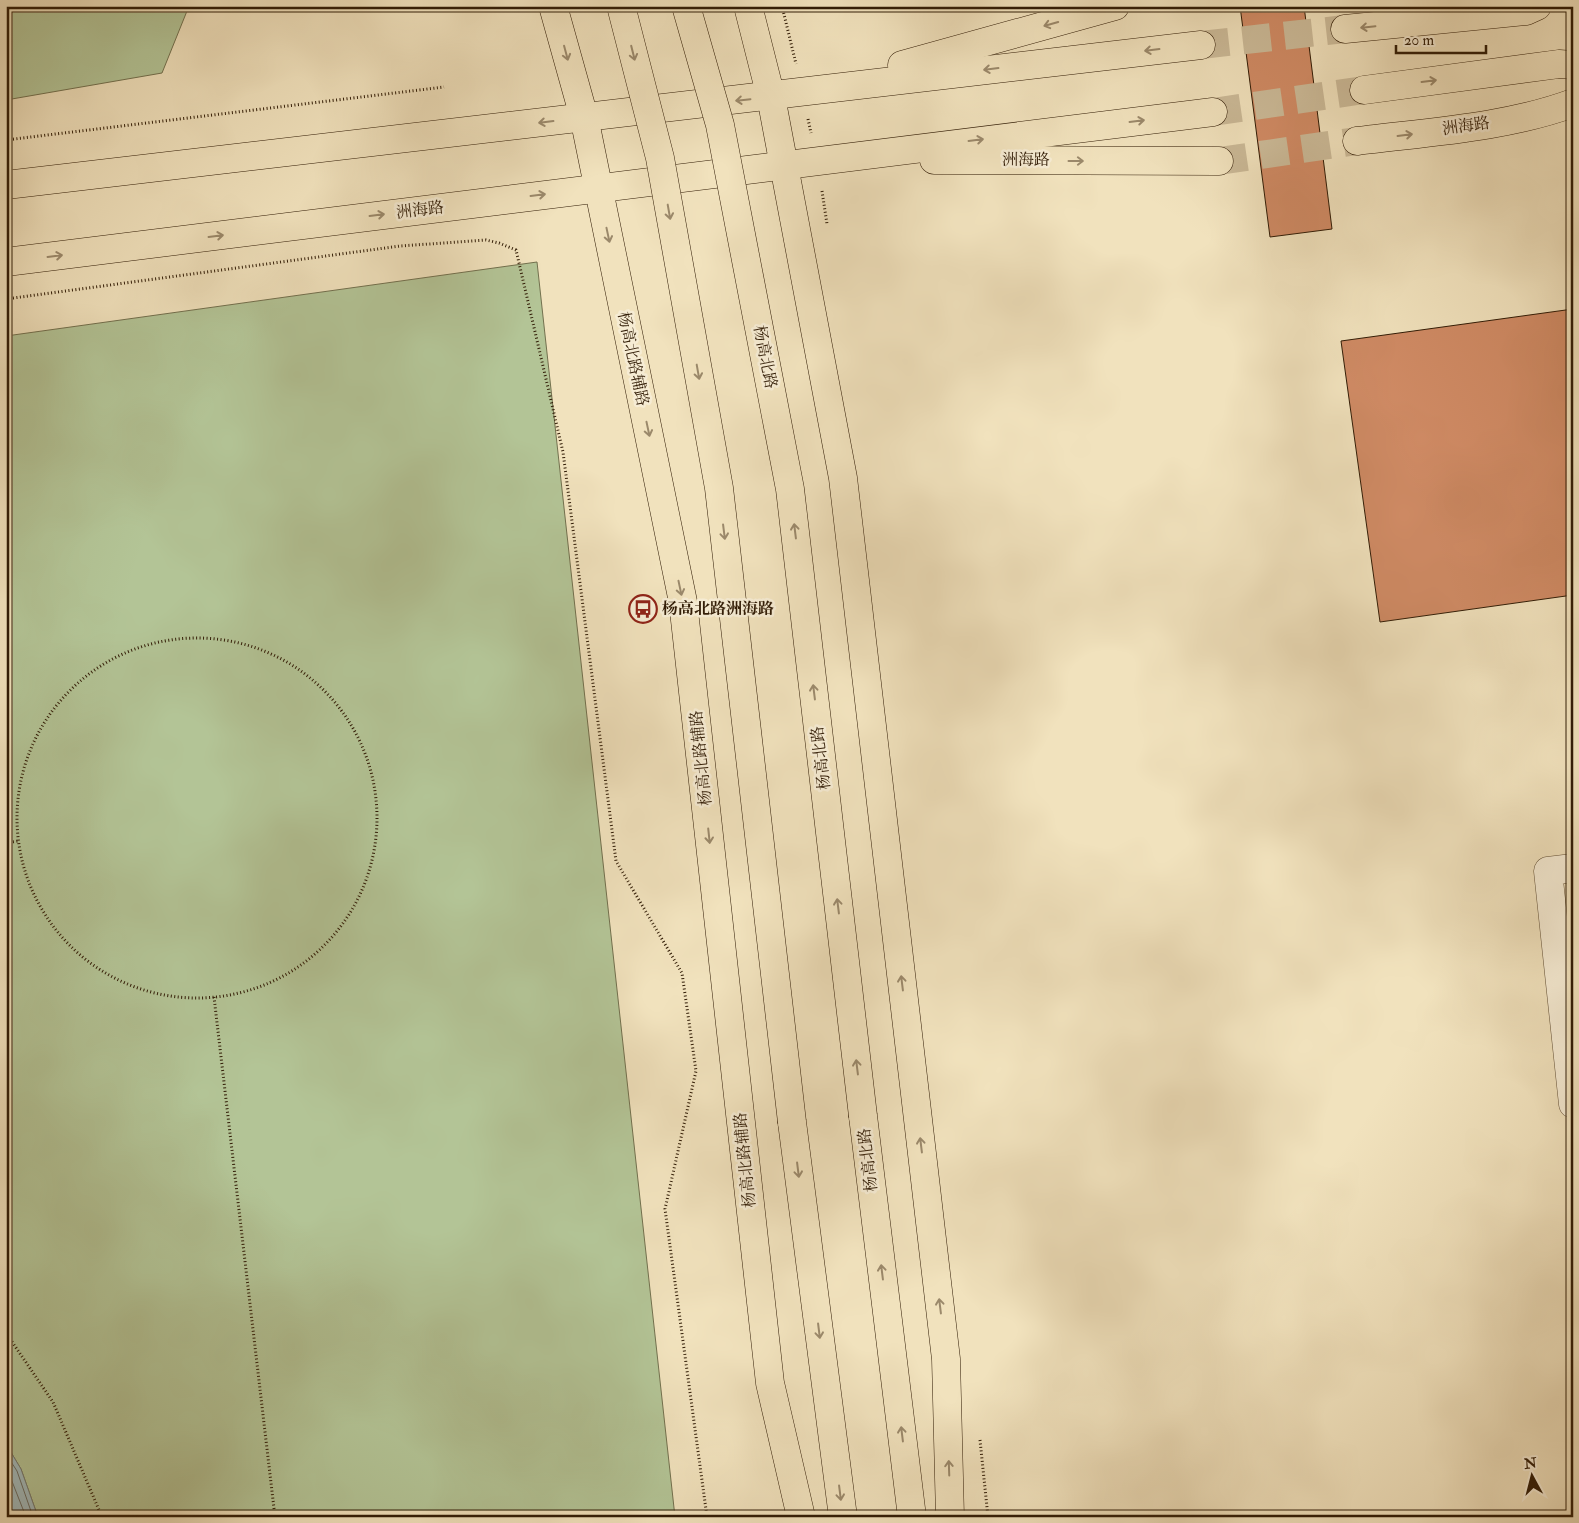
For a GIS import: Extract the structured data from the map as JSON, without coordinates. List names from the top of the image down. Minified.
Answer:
{"streets":{"main road":["洲海路","杨高北路","杨高北路辅路"]},"crossings":[["洲海路","杨高北路辅路"]],"places":{"bus stop":["杨高北路洲海路"]},"scale_bar":"20 m","north":"top"}
